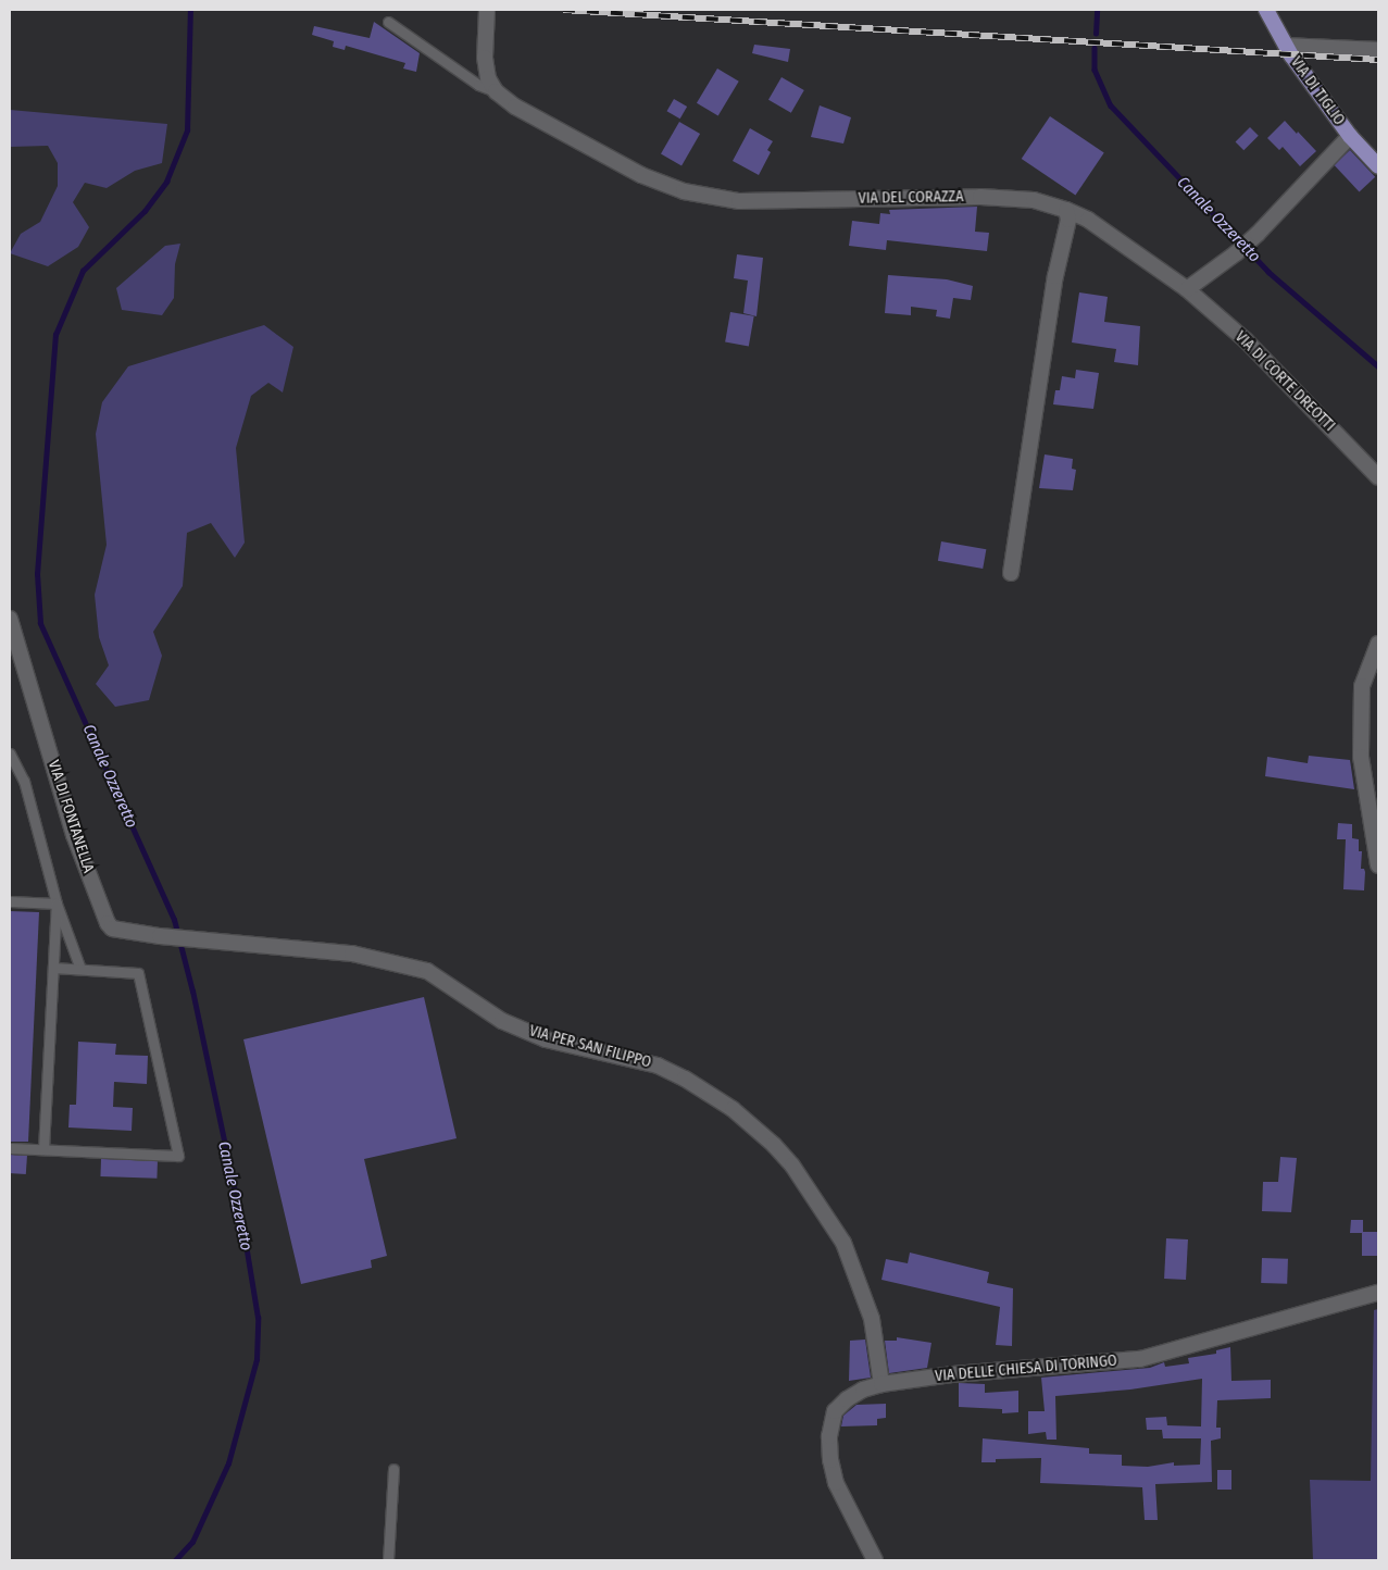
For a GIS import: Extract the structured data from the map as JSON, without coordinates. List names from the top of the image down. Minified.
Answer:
{"streets":{"main road":["VIA DI TIGLIO"],"street":["VIA DEL CORAZZA","VIA DI CORTE DREOTTI","VIA DI FONTANELLA","VIA PER SAN FILIPPO","VIA DELLE CHIESA DI TORINGO"]},"crossings":[["VIA DEL CORAZZA","VIA DI CORTE DREOTTI"],["VIA DI FONTANELLA","VIA PER SAN FILIPPO"],["VIA PER SAN FILIPPO","VIA DELLE CHIESA DI TORINGO"]],"water":["Canale Ozzeretto"]}
